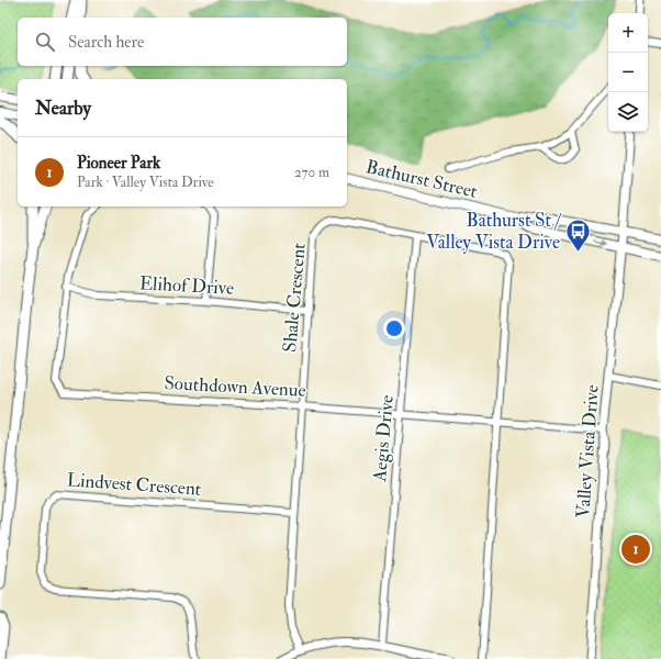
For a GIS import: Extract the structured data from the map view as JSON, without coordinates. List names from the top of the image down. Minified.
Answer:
{"streets":{"main road":["Bathurst Street"],"street":["Elihof Drive","Shale Crescent","Southdown Avenue","Aegis Drive","Valley Vista Drive","Lindvest Crescent"]},"crossings":[["Bathurst Street","Valley Vista Drive"],["Elihof Drive","Shale Crescent"],["Elihof Drive","Southdown Avenue"],["Shale Crescent","Southdown Avenue"],["Shale Crescent","Aegis Drive"],["Shale Crescent","Lindvest Crescent"],["Southdown Avenue","Aegis Drive"],["Southdown Avenue","Valley Vista Drive"]],"places":{"bus stop":["Bathurst St / Valley Vista Drive"]},"page":{"map_buttons":["+","−"],"search":"Search here","heading":"Nearby","list":[{"mark":"1","name":"Pioneer Park","note":"Park · Valley Vista Drive","value":"270 m"}],"pins":"1"}}
